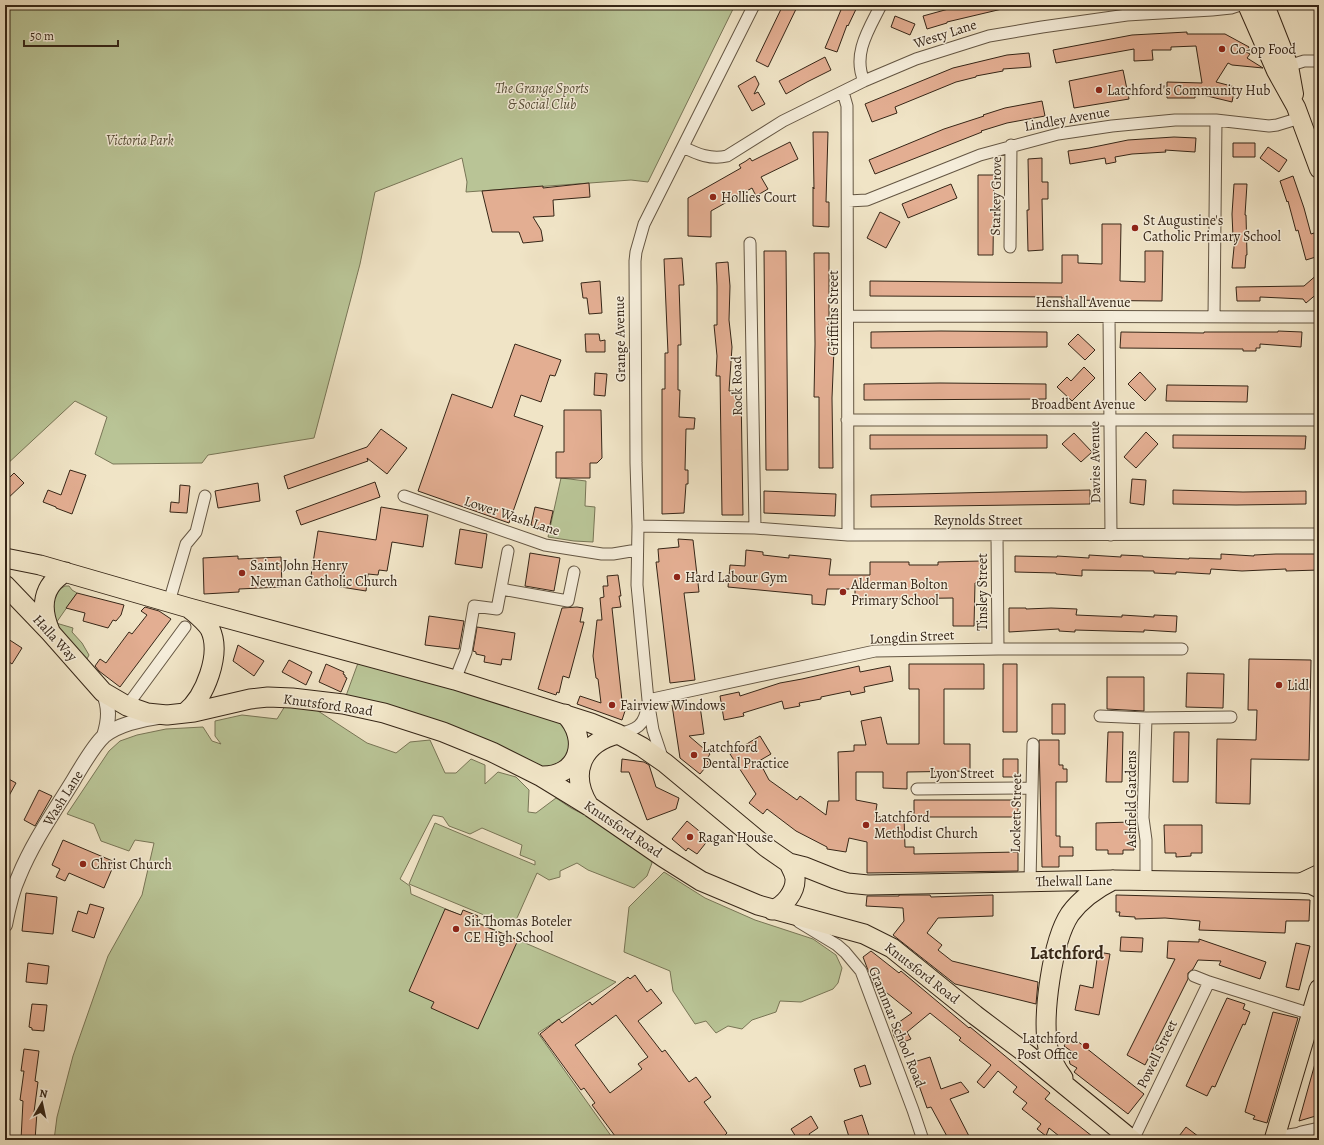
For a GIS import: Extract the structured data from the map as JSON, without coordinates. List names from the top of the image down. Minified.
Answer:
{"streets":{"highway":["Halla Way","Knutsford Road","Thelwall Lane"],"street":["Westy Lane","Lindley Avenue","Starkey Grove","Henshall Avenue","Griffiths Street","Grange Avenue","Rock Road","Broadbent Avenue","Davies Avenue","Lower Wash Lane","Reynolds Street","Tinsley Street","Longdin Street","Lyon Street","Wash Lane","Ashfield Gardens","Lockett Street","Grammar School Road","Powell Street"]},"crossings":[["Westy Lane","Griffiths Street"],["Westy Lane","Grange Avenue"],["Lindley Avenue","Starkey Grove"],["Lindley Avenue","Griffiths Street"],["Henshall Avenue","Griffiths Street"],["Henshall Avenue","Davies Avenue"],["Griffiths Street","Broadbent Avenue"],["Griffiths Street","Reynolds Street"],["Grange Avenue","Lower Wash Lane"],["Grange Avenue","Reynolds Street"],["Grange Avenue","Longdin Street"],["Rock Road","Reynolds Street"],["Broadbent Avenue","Davies Avenue"],["Davies Avenue","Reynolds Street"],["Reynolds Street","Tinsley Street"],["Tinsley Street","Longdin Street"],["Halla Way","Knutsford Road"],["Halla Way","Wash Lane"],["Knutsford Road","Wash Lane"],["Knutsford Road","Thelwall Lane"],["Knutsford Road","Grammar School Road"],["Knutsford Road","Powell Street"],["Lyon Street","Lockett Street"],["Ashfield Gardens","Thelwall Lane"],["Lockett Street","Thelwall Lane"]],"districts":["Latchford"],"parks":["The Grange Sports & Social Club","Victoria Park"],"places":["Co-op Food","Latchford's Community Hub","Hollies Court","St Augustine's Catholic Primary School","Saint John Henry Newman Catholic Church","Hard Labour Gym","Alderman Bolton Primary School","Lidl","Fairview Windows","Latchford Dental Practice","Latchford Methodist Church","Ragan House","Christ Church","Sir Thomas Boteler CE High School","Latchford Post Office"],"scale_bar":"50 m","north":"top"}
